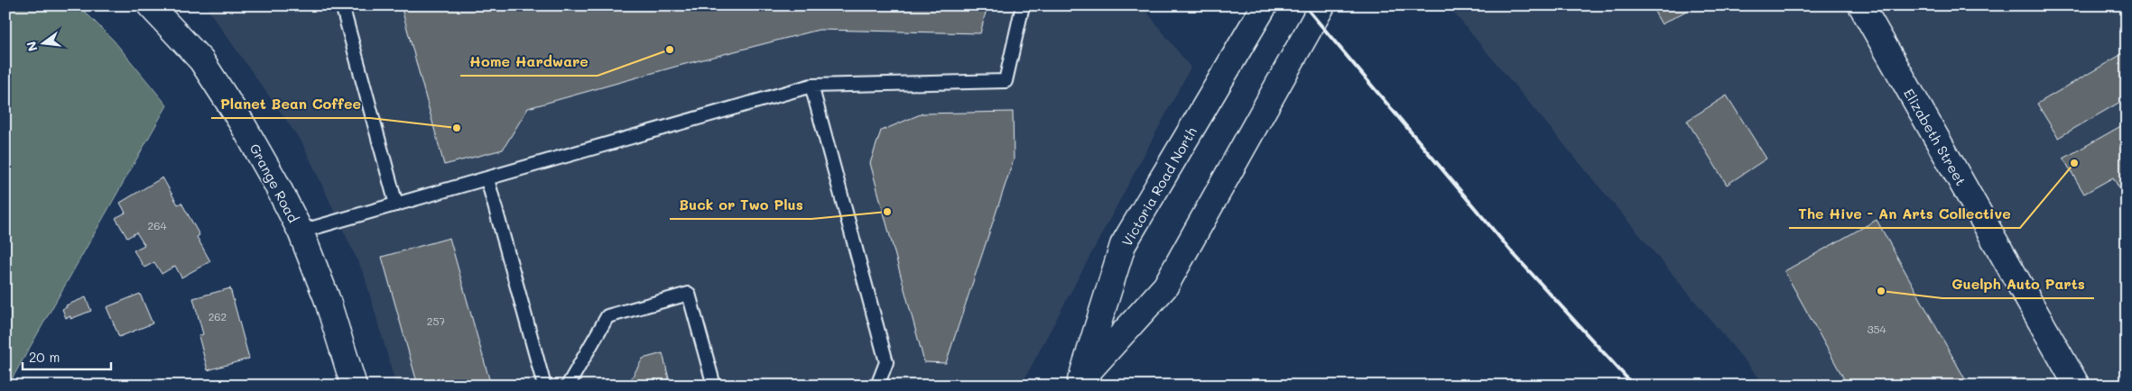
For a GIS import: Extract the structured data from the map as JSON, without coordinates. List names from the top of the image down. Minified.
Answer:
{"streets":{"main road":["Elizabeth Street","Grange Road","Victoria Road North"]},"places":["Home Hardware","Planet Bean Coffee","The Hive - An Arts Collective","Buck or Two Plus","Guelph Auto Parts"],"house_numbers":["264","262","257","354"],"scale_bar":"20 m","north":"left"}
